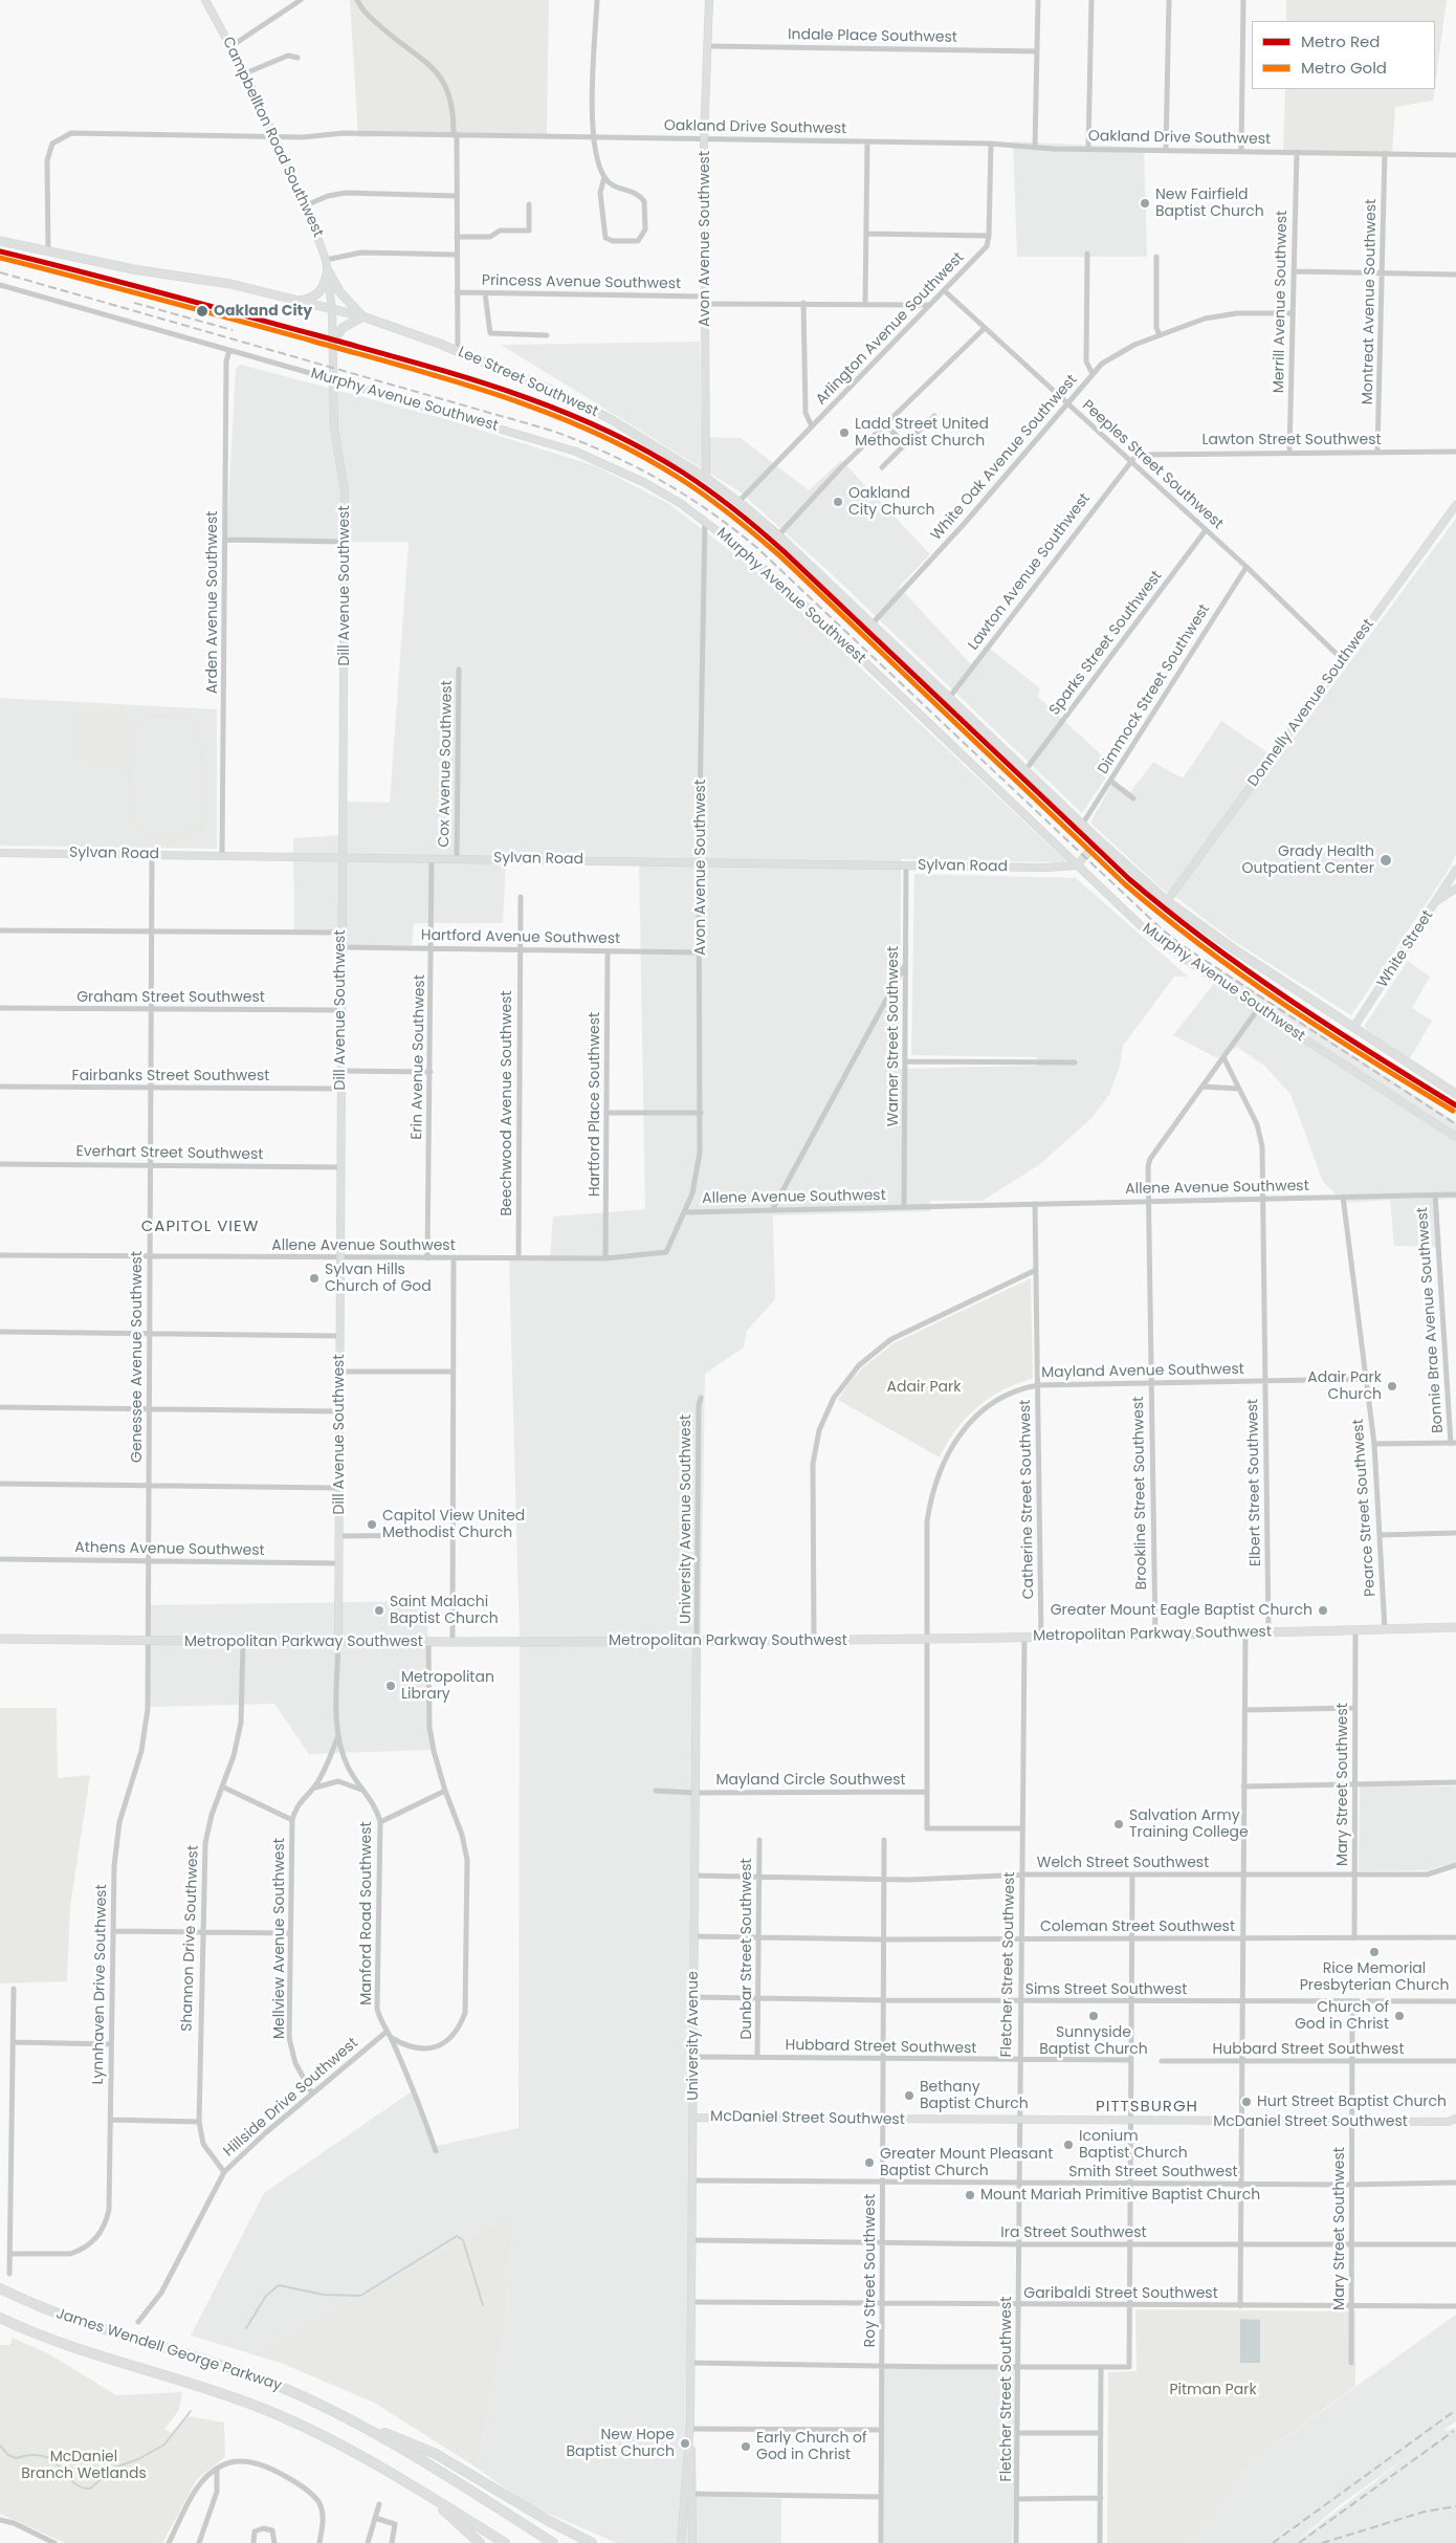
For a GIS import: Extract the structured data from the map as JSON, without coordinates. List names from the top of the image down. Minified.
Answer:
{"streets":{"highway":["James Wendell George Parkway"],"main road":["Campbellton Road Southwest","Avon Avenue Southwest","Lee Street Southwest","Murphy Avenue Southwest","Dill Avenue Southwest","Donnelly Avenue Southwest","Sylvan Road","White Street","Metropolitan Parkway Southwest","University Avenue","McDaniel Street Southwest"],"street":["Indale Place Southwest","Oakland Drive Southwest","Princess Avenue Southwest","Merrill Avenue Southwest","Montreat Avenue Southwest","Arlington Avenue Southwest","Lawton Street Southwest","White Oak Avenue Southwest","Peeples Street Southwest","Lawton Avenue Southwest","Arden Avenue Southwest","Sparks Street Southwest","Dimmock Street Southwest","Cox Avenue Southwest","Hartford Avenue Southwest","Graham Street Southwest","Warner Street Southwest","Erin Avenue Southwest","Fairbanks Street Southwest","Beechwood Avenue Southwest","Hartford Place Southwest","Everhart Street Southwest","Allene Avenue Southwest","Bonnie Brae Avenue Southwest","Genessee Avenue Southwest","Mayland Avenue Southwest","Elbert Street Southwest","Brookline Street Southwest","Catherine Street Southwest","Pearce Street Southwest","University Avenue Southwest","Athens Avenue Southwest","Mayland Circle Southwest","Mary Street Southwest","Welch Street Southwest","Manford Road Southwest","Coleman Street Southwest","Shannon Drive Southwest","Mellview Avenue Southwest","Dunbar Street Southwest","Fletcher Street Southwest","Lynnhaven Drive Southwest","Sims Street Southwest","Hubbard Street Southwest","Hillside Drive Southwest","Smith Street Southwest","Ira Street Southwest","Roy Street Southwest","Garibaldi Street Southwest"]},"crossings":[["Indale Place Southwest","Avon Avenue Southwest"],["Oakland Drive Southwest","Campbellton Road Southwest"],["Oakland Drive Southwest","Avon Avenue Southwest"],["Oakland Drive Southwest","Merrill Avenue Southwest"],["Oakland Drive Southwest","Montreat Avenue Southwest"],["Oakland Drive Southwest","Arlington Avenue Southwest"],["Oakland Drive Southwest","Lee Street Southwest"],["Campbellton Road Southwest","Lee Street Southwest"],["Campbellton Road Southwest","Dill Avenue Southwest"],["Avon Avenue Southwest","Princess Avenue Southwest"],["Avon Avenue Southwest","Lee Street Southwest"],["Avon Avenue Southwest","Murphy Avenue Southwest"],["Avon Avenue Southwest","Sylvan Road"],["Avon Avenue Southwest","Hartford Avenue Southwest"],["Avon Avenue Southwest","Allene Avenue Southwest"],["Princess Avenue Southwest","Arlington Avenue Southwest"],["Merrill Avenue Southwest","Lawton Street Southwest"],["Montreat Avenue Southwest","Lawton Street Southwest"],["Arlington Avenue Southwest","Lee Street Southwest"],["Arlington Avenue Southwest","Peeples Street Southwest"],["Lee Street Southwest","White Oak Avenue Southwest"],["Lee Street Southwest","Lawton Avenue Southwest"],["Lee Street Southwest","Sparks Street Southwest"],["Lee Street Southwest","Dimmock Street Southwest"],["Lee Street Southwest","Donnelly Avenue Southwest"],["Lee Street Southwest","White Street"],["Murphy Avenue Southwest","Dill Avenue Southwest"],["Murphy Avenue Southwest","Arden Avenue Southwest"],["Murphy Avenue Southwest","Sylvan Road"],["Murphy Avenue Southwest","Brookline Street Southwest"],["Lawton Street Southwest","Peeples Street Southwest"],["Lawton Street Southwest","Lawton Avenue Southwest"],["White Oak Avenue Southwest","Peeples Street Southwest"],["Peeples Street Southwest","Lawton Avenue Southwest"],["Peeples Street Southwest","Sparks Street Southwest"],["Peeples Street Southwest","Dimmock Street Southwest"],["Peeples Street Southwest","Donnelly Avenue Southwest"],["Dill Avenue Southwest","Sylvan Road"],["Dill Avenue Southwest","Hartford Avenue Southwest"],["Dill Avenue Southwest","Graham Street Southwest"],["Dill Avenue Southwest","Fairbanks Street Southwest"],["Dill Avenue Southwest","Everhart Street Southwest"],["Dill Avenue Southwest","Allene Avenue Southwest"],["Dill Avenue Southwest","Athens Avenue Southwest"],["Dill Avenue Southwest","Metropolitan Parkway Southwest"],["Dill Avenue Southwest","Manford Road Southwest"],["Arden Avenue Southwest","Sylvan Road"],["Cox Avenue Southwest","Sylvan Road"],["Sylvan Road","Warner Street Southwest"],["Sylvan Road","Erin Avenue Southwest"],["Sylvan Road","Genessee Avenue Southwest"],["Hartford Avenue Southwest","Erin Avenue Southwest"],["Hartford Avenue Southwest","Beechwood Avenue Southwest"],["Hartford Avenue Southwest","Hartford Place Southwest"],["Graham Street Southwest","Genessee Avenue Southwest"],["Warner Street Southwest","Allene Avenue Southwest"],["Erin Avenue Southwest","Allene Avenue Southwest"],["Fairbanks Street Southwest","Genessee Avenue Southwest"],["Beechwood Avenue Southwest","Allene Avenue Southwest"],["Hartford Place Southwest","Allene Avenue Southwest"],["Everhart Street Southwest","Genessee Avenue Southwest"],["Allene Avenue Southwest","Bonnie Brae Avenue Southwest"],["Allene Avenue Southwest","Genessee Avenue Southwest"],["Allene Avenue Southwest","Elbert Street Southwest"],["Allene Avenue Southwest","Brookline Street Southwest"],["Allene Avenue Southwest","Catherine Street Southwest"],["Allene Avenue Southwest","Pearce Street Southwest"],["Genessee Avenue Southwest","Athens Avenue Southwest"],["Genessee Avenue Southwest","Metropolitan Parkway Southwest"],["Genessee Avenue Southwest","Lynnhaven Drive Southwest"],["Mayland Avenue Southwest","Elbert Street Southwest"],["Mayland Avenue Southwest","Brookline Street Southwest"],["Mayland Avenue Southwest","Catherine Street Southwest"],["Mayland Avenue Southwest","Pearce Street Southwest"],["Mayland Avenue Southwest","Metropolitan Parkway Southwest"],["Mayland Avenue Southwest","Mayland Circle Southwest"],["Mayland Avenue Southwest","Fletcher Street Southwest"],["Elbert Street Southwest","Brookline Street Southwest"],["Elbert Street Southwest","Metropolitan Parkway Southwest"],["Brookline Street Southwest","Metropolitan Parkway Southwest"],["Catherine Street Southwest","Metropolitan Parkway Southwest"],["Pearce Street Southwest","Metropolitan Parkway Southwest"],["University Avenue Southwest","Metropolitan Parkway Southwest"],["University Avenue Southwest","University Avenue"],["Metropolitan Parkway Southwest","Mary Street Southwest"],["Metropolitan Parkway Southwest","Manford Road Southwest"],["Metropolitan Parkway Southwest","Shannon Drive Southwest"],["Metropolitan Parkway Southwest","Fletcher Street Southwest"],["Metropolitan Parkway Southwest","Lynnhaven Drive Southwest"],["Metropolitan Parkway Southwest","University Avenue"],["Mayland Circle Southwest","University Avenue"],["Mary Street Southwest","Welch Street Southwest"],["Mary Street Southwest","Coleman Street Southwest"],["Mary Street Southwest","Sims Street Southwest"],["Mary Street Southwest","Hubbard Street Southwest"],["Mary Street Southwest","McDaniel Street Southwest"],["Mary Street Southwest","Smith Street Southwest"],["Mary Street Southwest","Ira Street Southwest"],["Mary Street Southwest","Garibaldi Street Southwest"],["Welch Street Southwest","Dunbar Street Southwest"],["Welch Street Southwest","Fletcher Street Southwest"],["Welch Street Southwest","University Avenue"],["Welch Street Southwest","Roy Street Southwest"],["Manford Road Southwest","Mellview Avenue Southwest"],["Manford Road Southwest","Hillside Drive Southwest"],["Coleman Street Southwest","Dunbar Street Southwest"],["Coleman Street Southwest","Fletcher Street Southwest"],["Coleman Street Southwest","University Avenue"],["Coleman Street Southwest","Roy Street Southwest"],["Shannon Drive Southwest","Hillside Drive Southwest"],["Mellview Avenue Southwest","Hillside Drive Southwest"],["Dunbar Street Southwest","Sims Street Southwest"],["Dunbar Street Southwest","Hubbard Street Southwest"],["Fletcher Street Southwest","Sims Street Southwest"],["Fletcher Street Southwest","Hubbard Street Southwest"],["Fletcher Street Southwest","McDaniel Street Southwest"],["Fletcher Street Southwest","Smith Street Southwest"],["Fletcher Street Southwest","Ira Street Southwest"],["Fletcher Street Southwest","Garibaldi Street Southwest"],["Sims Street Southwest","University Avenue"],["Sims Street Southwest","Roy Street Southwest"],["University Avenue","Hubbard Street Southwest"],["University Avenue","McDaniel Street Southwest"],["University Avenue","Smith Street Southwest"],["University Avenue","Ira Street Southwest"],["University Avenue","Garibaldi Street Southwest"],["Hubbard Street Southwest","Roy Street Southwest"],["McDaniel Street Southwest","Roy Street Southwest"],["Smith Street Southwest","Roy Street Southwest"],["Ira Street Southwest","Roy Street Southwest"],["Roy Street Southwest","Garibaldi Street Southwest"]],"districts":["CAPITOL VIEW","PITTSBURGH"],"parks":["Adair Park","Pitman Park","McDaniel Branch Wetlands"],"places":["New Fairfield Baptist Church","Oakland City","Ladd Street United Methodist Church","Oakland City Church","Grady Health Outpatient Center","Sylvan Hills Church of God","Adair Park Church","Capitol View United Methodist Church","Saint Malachi Baptist Church","Greater Mount Eagle Baptist Church","Metropolitan Library","Salvation Army Training College","Rice Memorial Presbyterian Church","Sunnyside Baptist Church","Church of God in Christ","Bethany Baptist Church","Hurt Street Baptist Church","Iconium Baptist Church","Greater Mount Pleasant Baptist Church","Mount Mariah Primitive Baptist Church","New Hope Baptist Church","Early Church of God in Christ"],"lines":["metro line Red","metro line Gold"],"legend":["Metro Red","Metro Gold"]}
